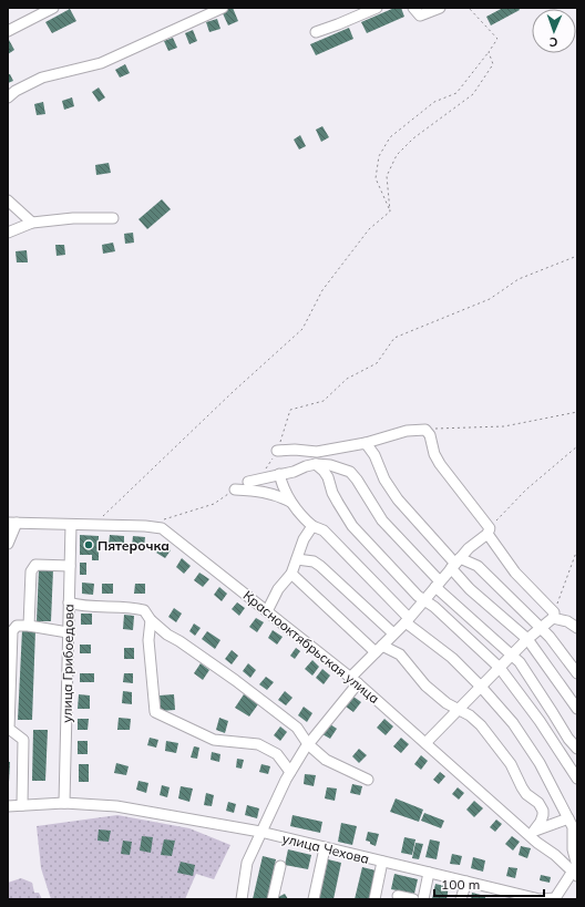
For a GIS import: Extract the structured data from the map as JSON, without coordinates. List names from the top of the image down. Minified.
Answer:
{"streets":{"street":["Краснооктябрьская улица","улица Грибоедова","улица Чехова"]},"crossings":[["Краснооктябрьская улица","улица Грибоедова"],["Краснооктябрьская улица","улица Чехова"],["улица Грибоедова","улица Чехова"]],"places":["Пятерочка"],"scale_bar":"100 m","north":"bottom"}
